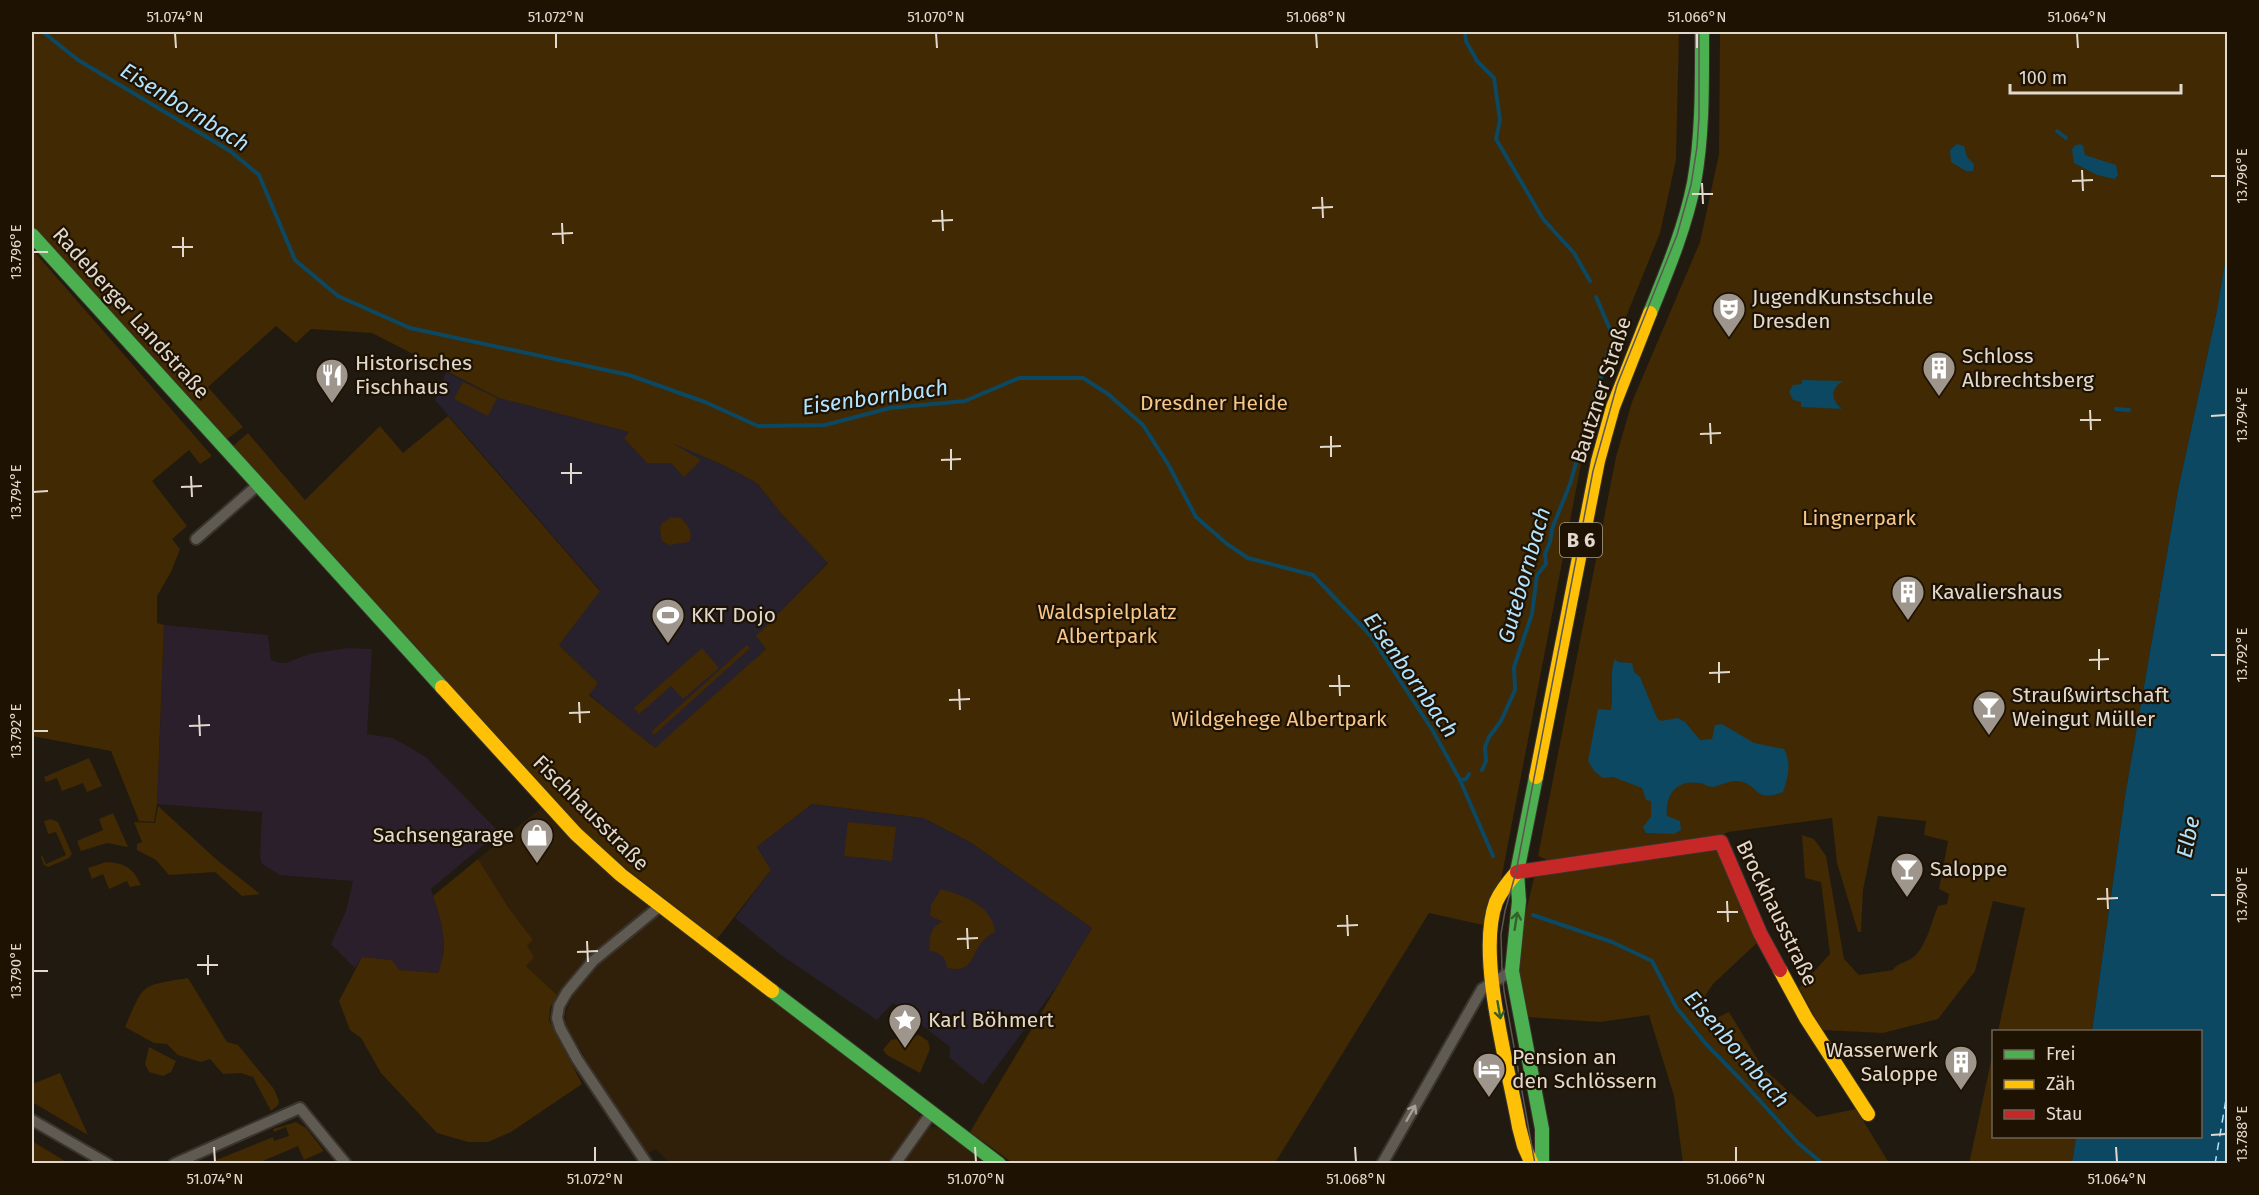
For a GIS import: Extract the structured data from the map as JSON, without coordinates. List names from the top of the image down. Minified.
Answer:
{"streets":{"main road":["Radeberger Landstraße","Bautzner Straße","B 6","Fischhausstraße","Brockhausstraße"]},"crossings":[["Radeberger Landstraße","Fischhausstraße"],["Bautzner Straße","Brockhausstraße"]],"water":["Eisenbornbach","Gutebornbach","Elbe"],"parks":["Dresdner Heide","Lingnerpark","Waldspielplatz Albertpark","Wildgehege Albertpark"],"places":{"theatre":["JugendKunstschule Dresden"],"building":["Schloss Albrechtsberg","Kavaliershaus","Wasserwerk Saloppe"],"restaurant":["Historisches Fischhaus"],"sports":["KKT Dojo"],"bar":["Straußwirtschaft Weingut Müller","Saloppe"],"shop":["Sachsengarage"],"place":["Karl Böhmert"],"hotel":["Pension an den Schlössern"]},"legend":["Frei","Zäh","Stau"],"scale_bar":"100 m","coordinates":["51.074°N","51.072°N","51.070°N","51.068°N","51.066°N","51.064°N","13.796°E","13.794°E","13.792°E","13.790°E","13.788°E"]}
